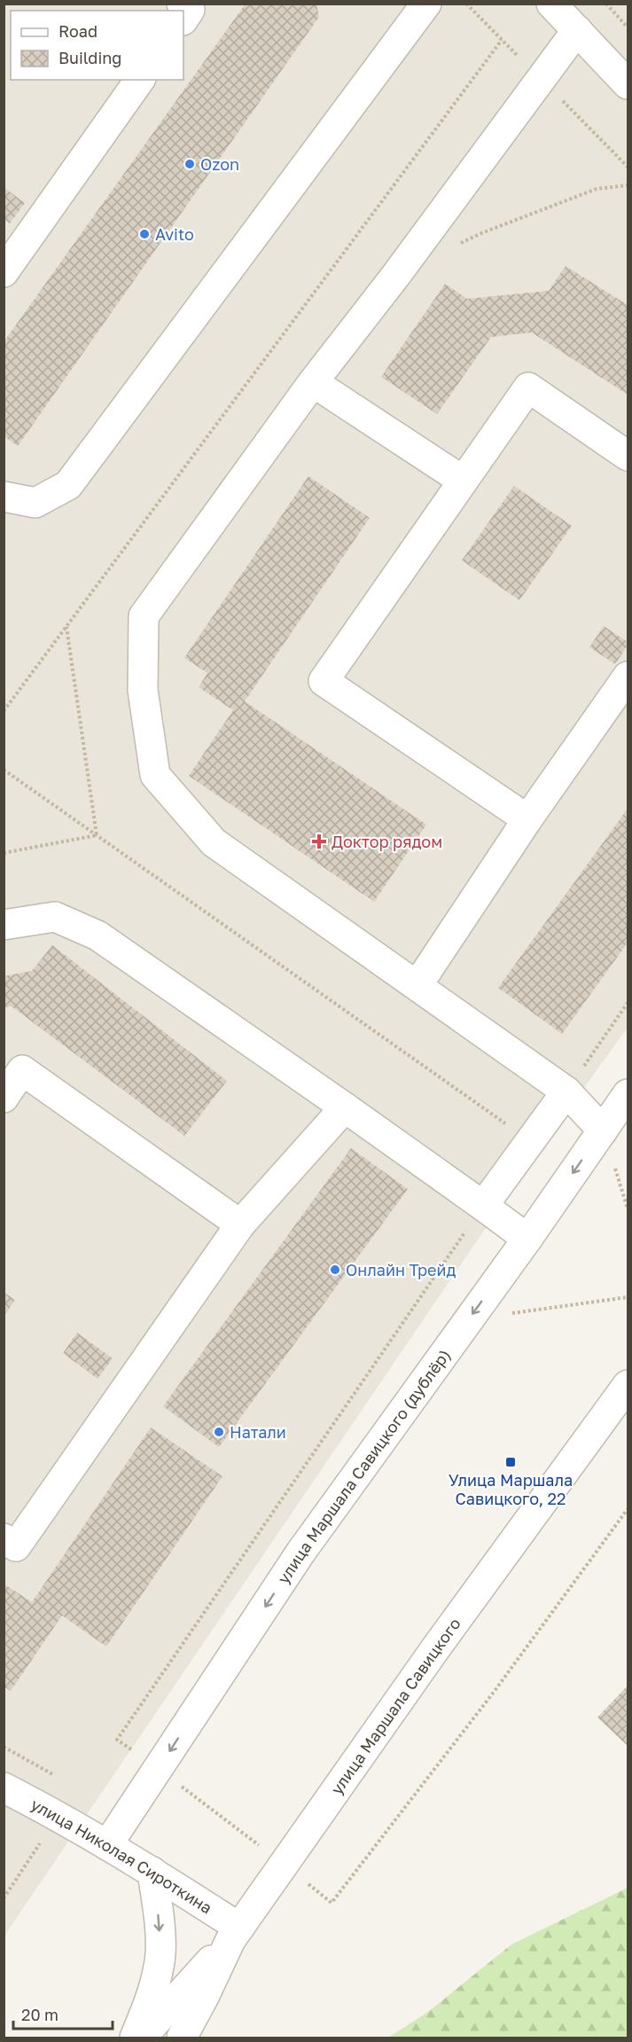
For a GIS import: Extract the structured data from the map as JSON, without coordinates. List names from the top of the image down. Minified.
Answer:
{"streets":{"street":["улица Маршала Савицкого (дублёр)","улица Маршала Савицкого","улица Николая Сироткина"]},"crossings":[["улица Маршала Савицкого (дублёр)","улица Николая Сироткина"],["улица Маршала Савицкого","улица Николая Сироткина"]],"places":{"other":["Ozon","Avito","Онлайн Трейд","Натали"],"health":["Доктор рядом"],"transit":["Улица Маршала Савицкого, 22"]},"legend":["Road","Building"],"scale_bar":"20 m"}
